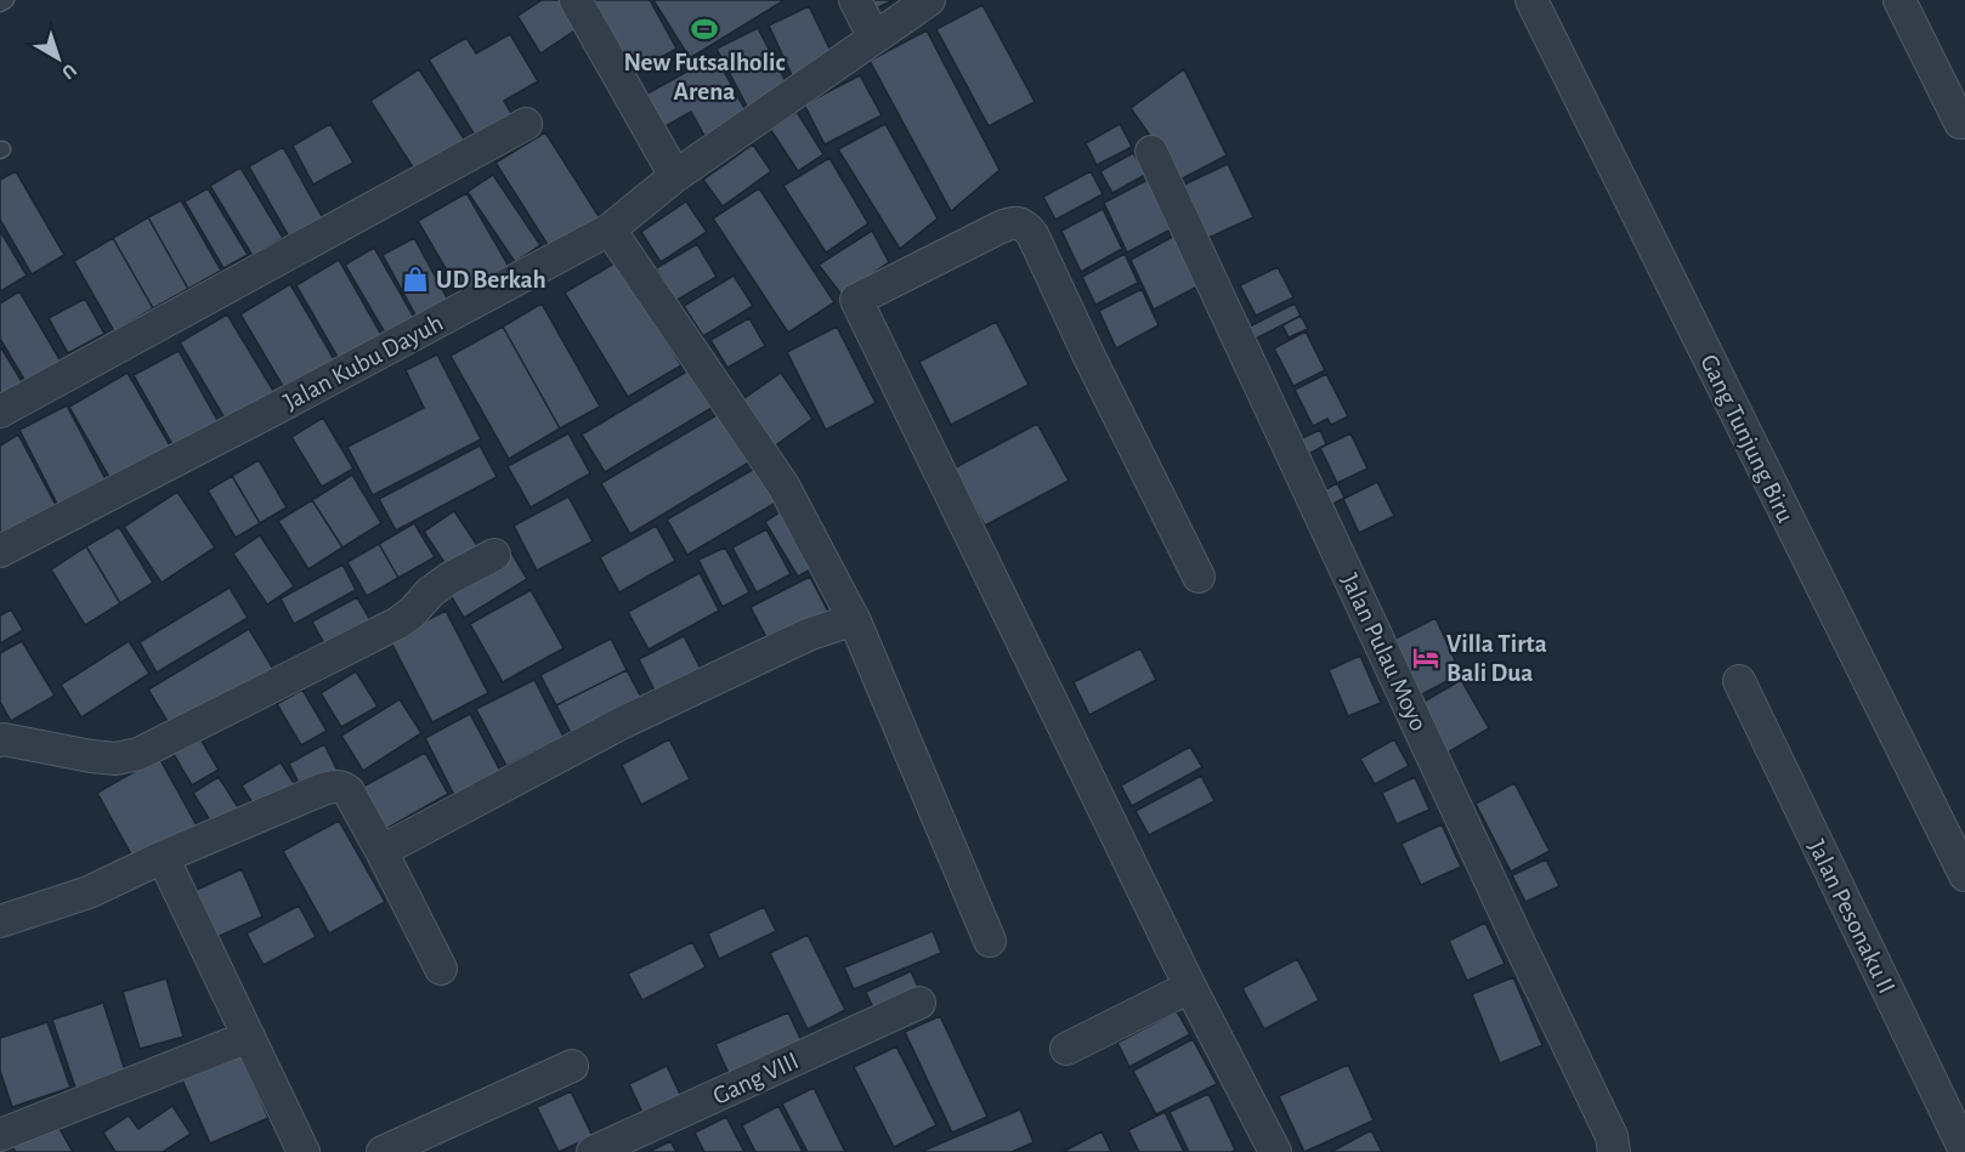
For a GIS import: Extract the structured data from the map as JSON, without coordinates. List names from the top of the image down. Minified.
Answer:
{"streets":{"street":["Jalan Kubu Dayuh","Gang Tunjung Biru","Jalan Pulau Moyo","Jalan Pesonaku II","Gang VIII"]},"places":{"sports":["New Futsalholic Arena"],"shop":["UD Berkah"],"hotel":["Villa Tirta Bali Dua"]},"north":"bottom right"}
